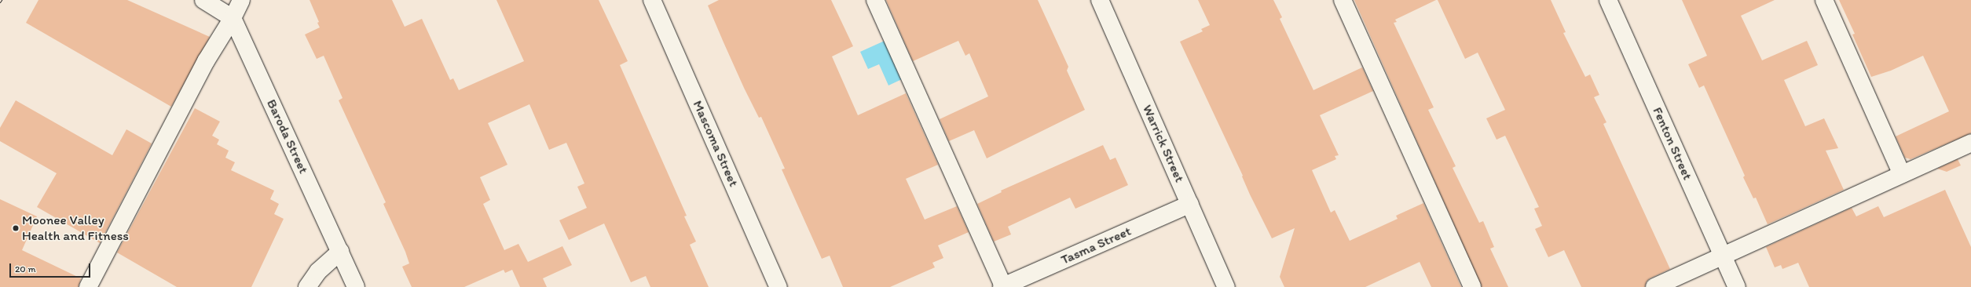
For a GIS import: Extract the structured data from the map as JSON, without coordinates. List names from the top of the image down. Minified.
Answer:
{"streets":{"street":["Baroda Street","Mascoma Street","Warrick Street","Fenton Street","Tasma Street"]},"crossings":[["Warrick Street","Tasma Street"]],"places":["Moonee Valley Health and Fitness"],"scale_bar":"20 m"}
